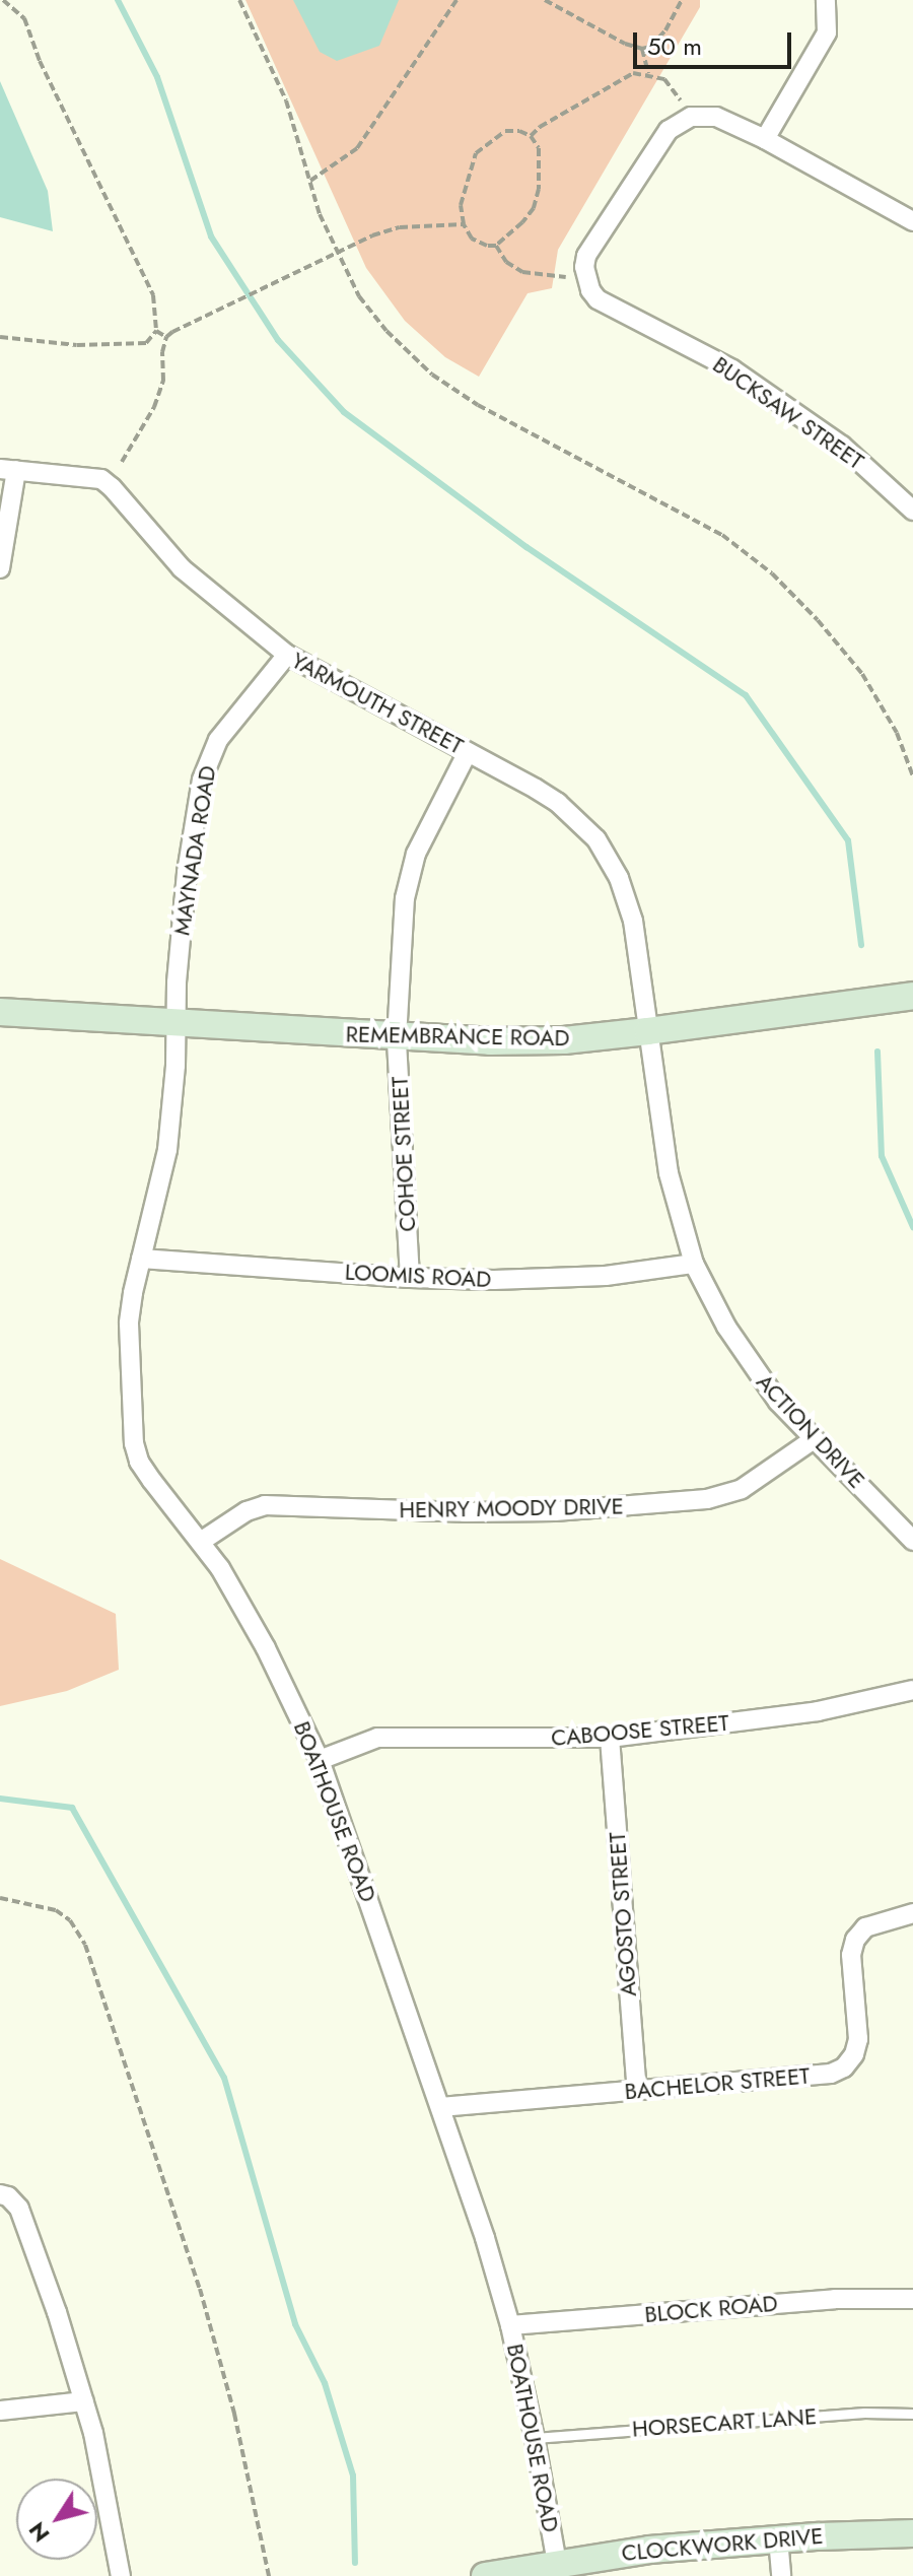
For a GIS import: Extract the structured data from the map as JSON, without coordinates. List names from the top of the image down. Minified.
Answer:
{"streets":{"street":["BUCKSAW STREET","YARMOUTH STREET","MAYNADA ROAD","REMEMBRANCE ROAD","COHOE STREET","LOOMIS ROAD","ACTION DRIVE","HENRY MOODY DRIVE","CABOOSE STREET","BOATHOUSE ROAD","AGOSTO STREET","BACHELOR STREET","BLOCK ROAD","CLOCKWORK DRIVE"],"lane":["HORSECART LANE"]},"crossings":[["YARMOUTH STREET","MAYNADA ROAD"],["YARMOUTH STREET","REMEMBRANCE ROAD"],["YARMOUTH STREET","COHOE STREET"],["YARMOUTH STREET","ACTION DRIVE"],["MAYNADA ROAD","REMEMBRANCE ROAD"],["MAYNADA ROAD","BOATHOUSE ROAD"],["REMEMBRANCE ROAD","COHOE STREET"],["REMEMBRANCE ROAD","ACTION DRIVE"],["REMEMBRANCE ROAD","BOATHOUSE ROAD"],["COHOE STREET","LOOMIS ROAD"],["LOOMIS ROAD","ACTION DRIVE"],["LOOMIS ROAD","BOATHOUSE ROAD"],["ACTION DRIVE","HENRY MOODY DRIVE"],["HENRY MOODY DRIVE","BOATHOUSE ROAD"],["CABOOSE STREET","BOATHOUSE ROAD"],["CABOOSE STREET","AGOSTO STREET"],["BOATHOUSE ROAD","BACHELOR STREET"],["BOATHOUSE ROAD","BLOCK ROAD"],["BOATHOUSE ROAD","HORSECART LANE"],["BOATHOUSE ROAD","CLOCKWORK DRIVE"],["AGOSTO STREET","BACHELOR STREET"]],"scale_bar":"50 m","north":"bottom left"}
